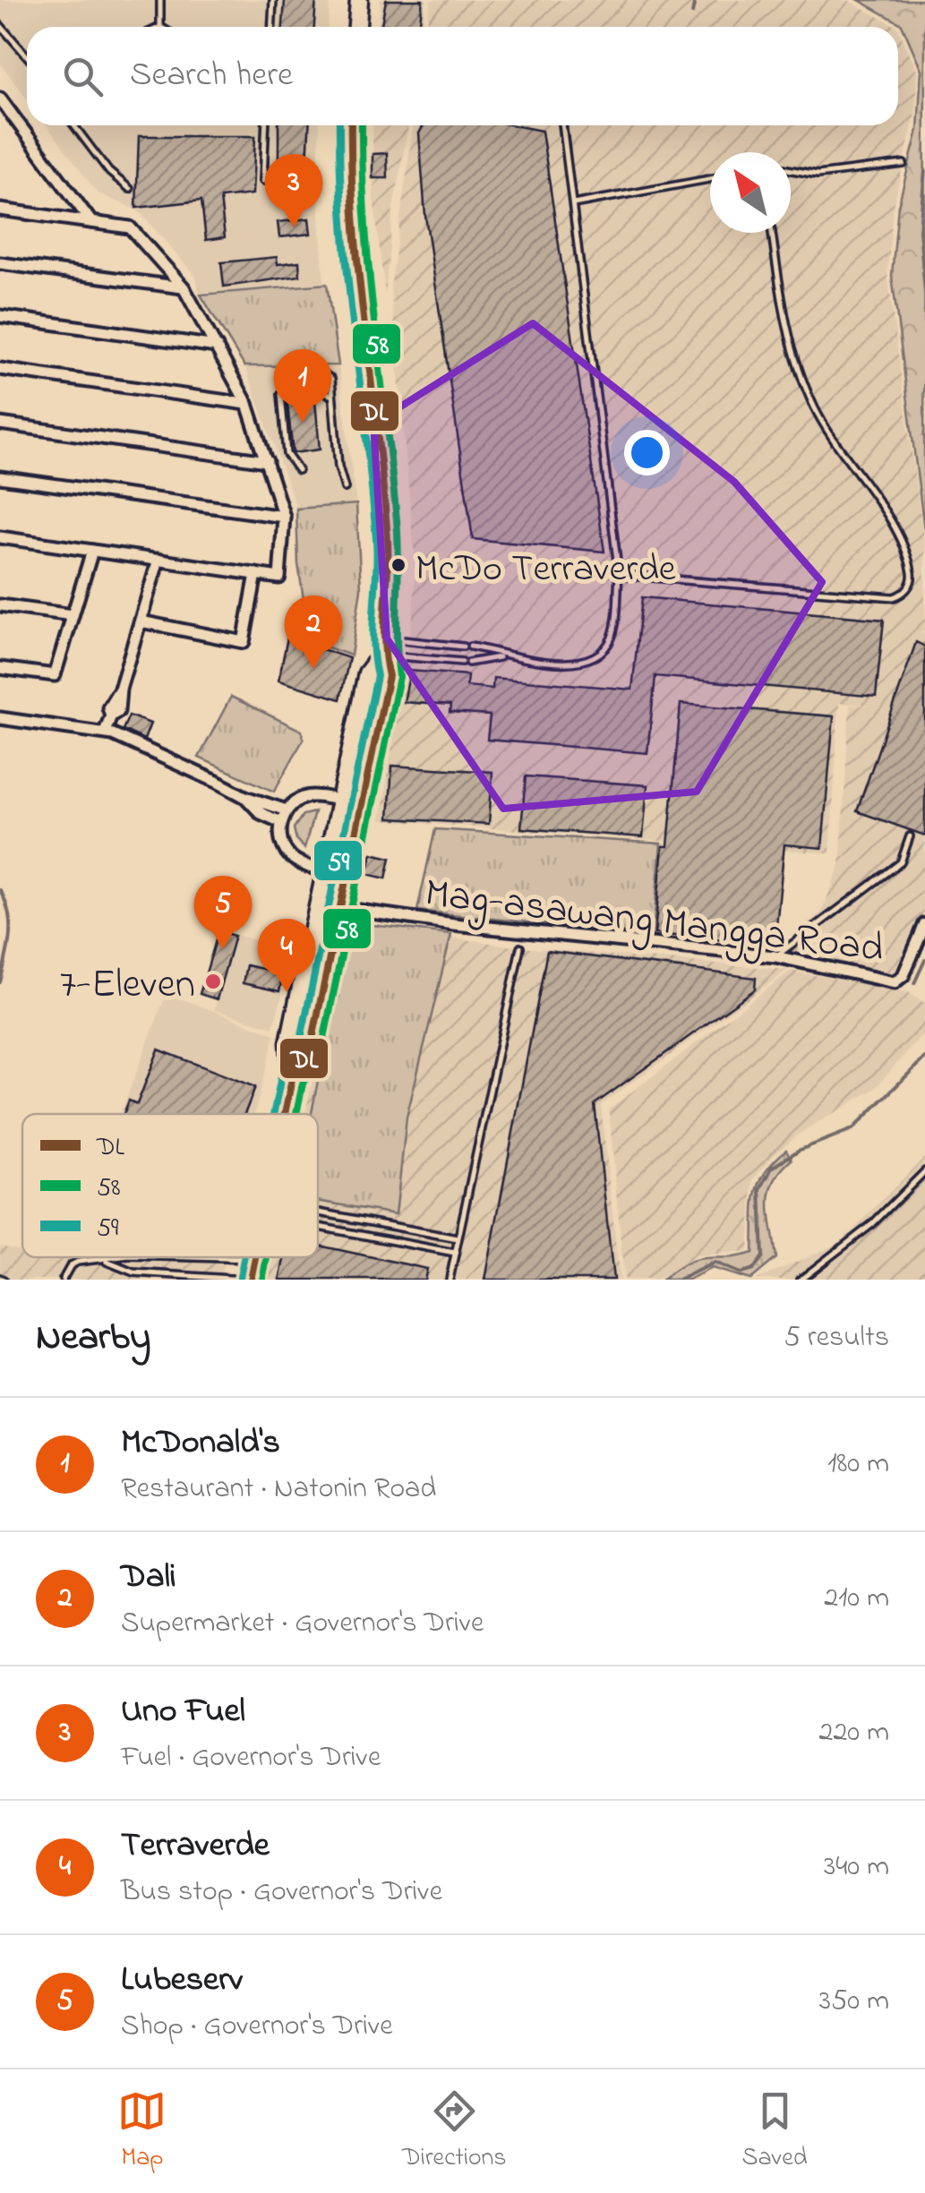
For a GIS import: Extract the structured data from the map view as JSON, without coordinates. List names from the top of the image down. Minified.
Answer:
{"streets":{"street":["Mag-asawang Mangga Road"]},"places":["McDo Terraverde","7-Eleven"],"lines":["transit line DL","transit line 58","transit line 59"],"legend":["DL","58","59"],"north":"top left","page":{"search":"Search here","pins":["3","1","2","5","4"],"heading":["Nearby","5 results"],"list":[{"mark":"1","name":"McDonald's","note":"Restaurant · Natonin Road","value":"180 m"},{"mark":"2","name":"Dali","note":"Supermarket · Governor's Drive","value":"210 m"},{"mark":"3","name":"Uno Fuel","note":"Fuel · Governor's Drive","value":"220 m"},{"mark":"4","name":"Terraverde","note":"Bus stop · Governor's Drive","value":"340 m"},{"mark":"5","name":"Lubeserv","note":"Shop · Governor's Drive","value":"350 m"}],"nav":["Map","Directions","Saved"]}}
